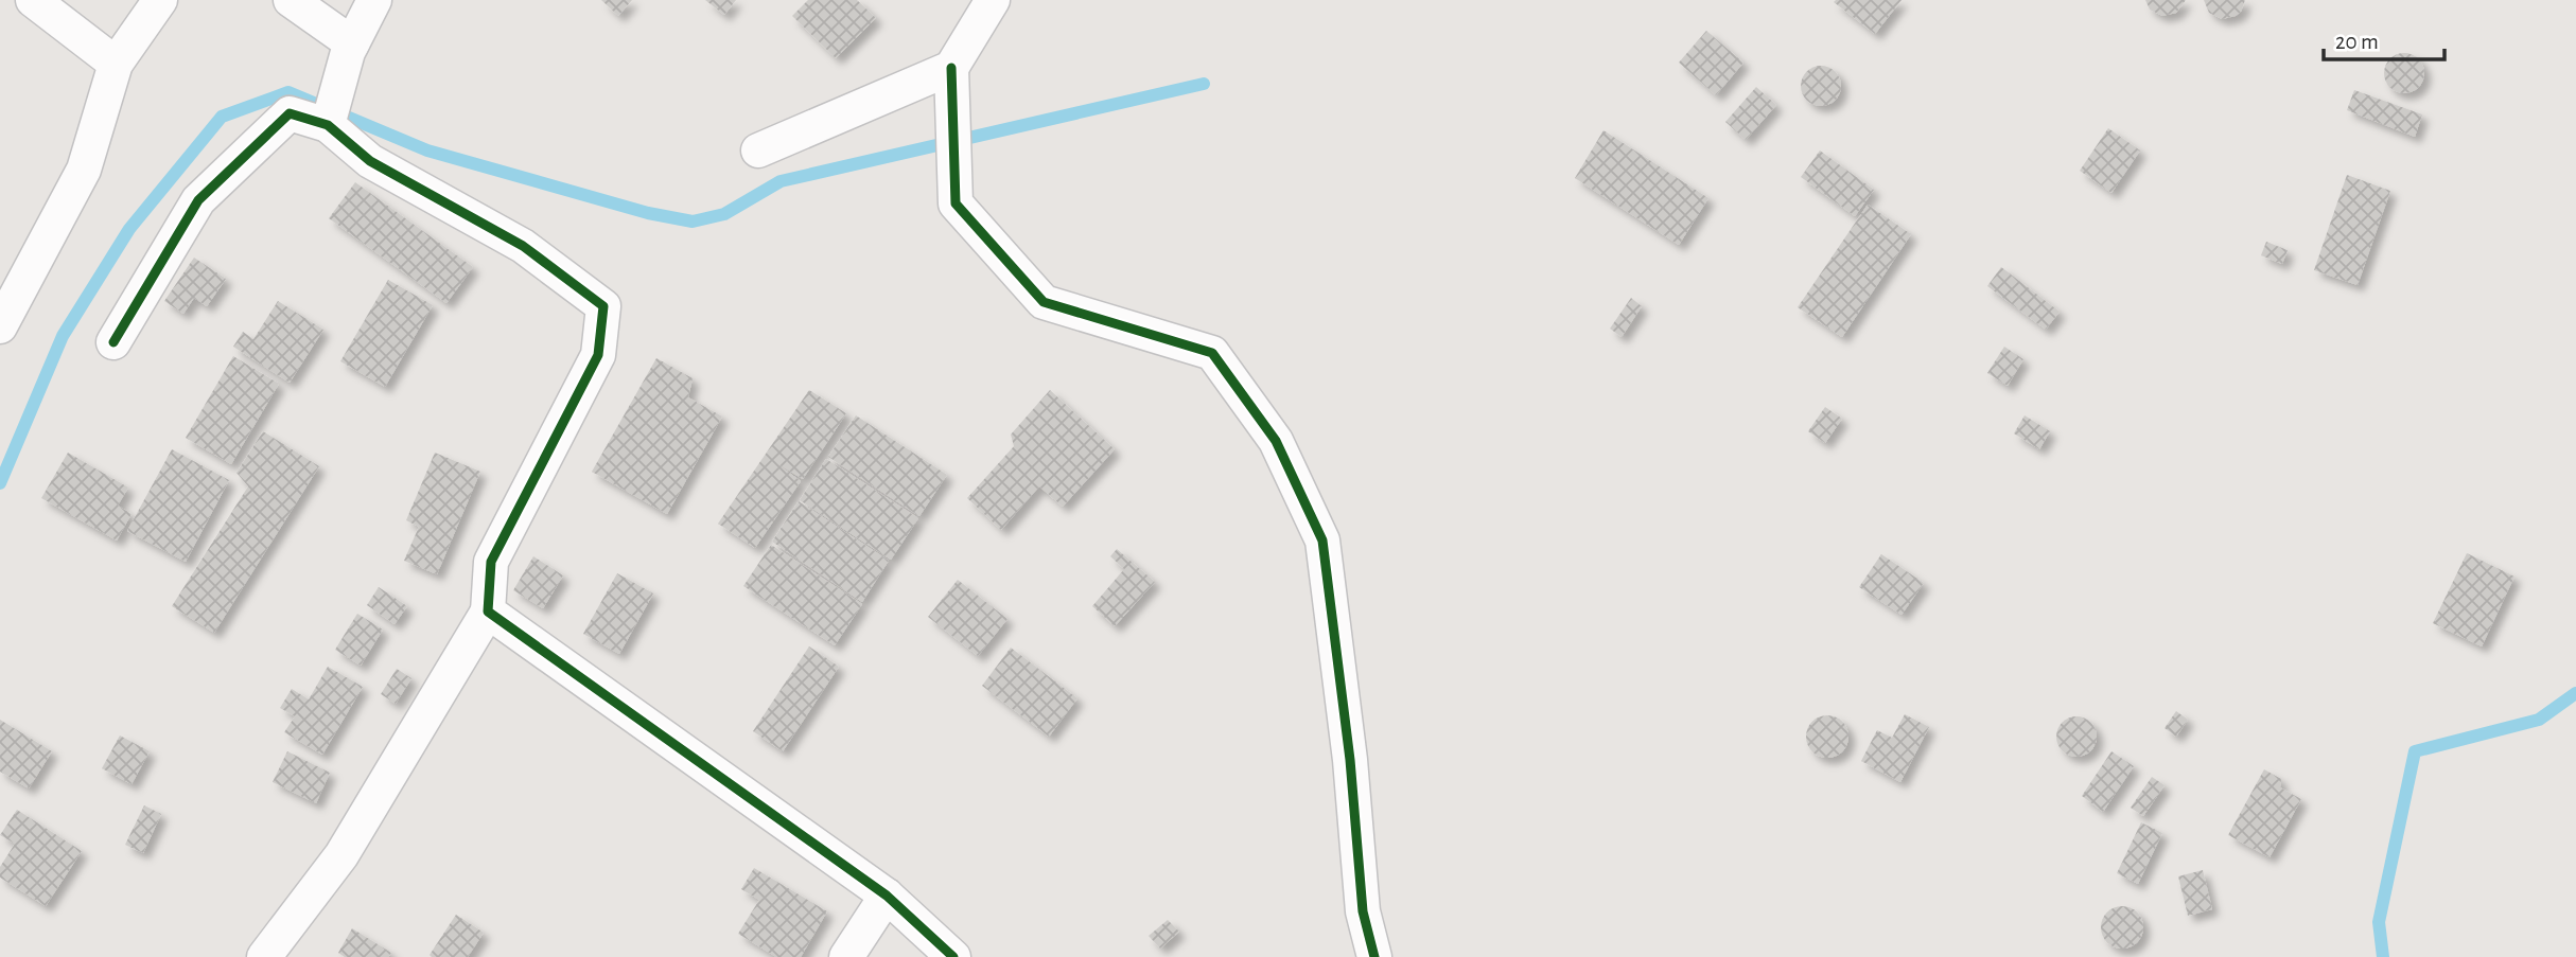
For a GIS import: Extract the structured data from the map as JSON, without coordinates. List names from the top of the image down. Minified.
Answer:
{"scale_bar":"20 m"}
